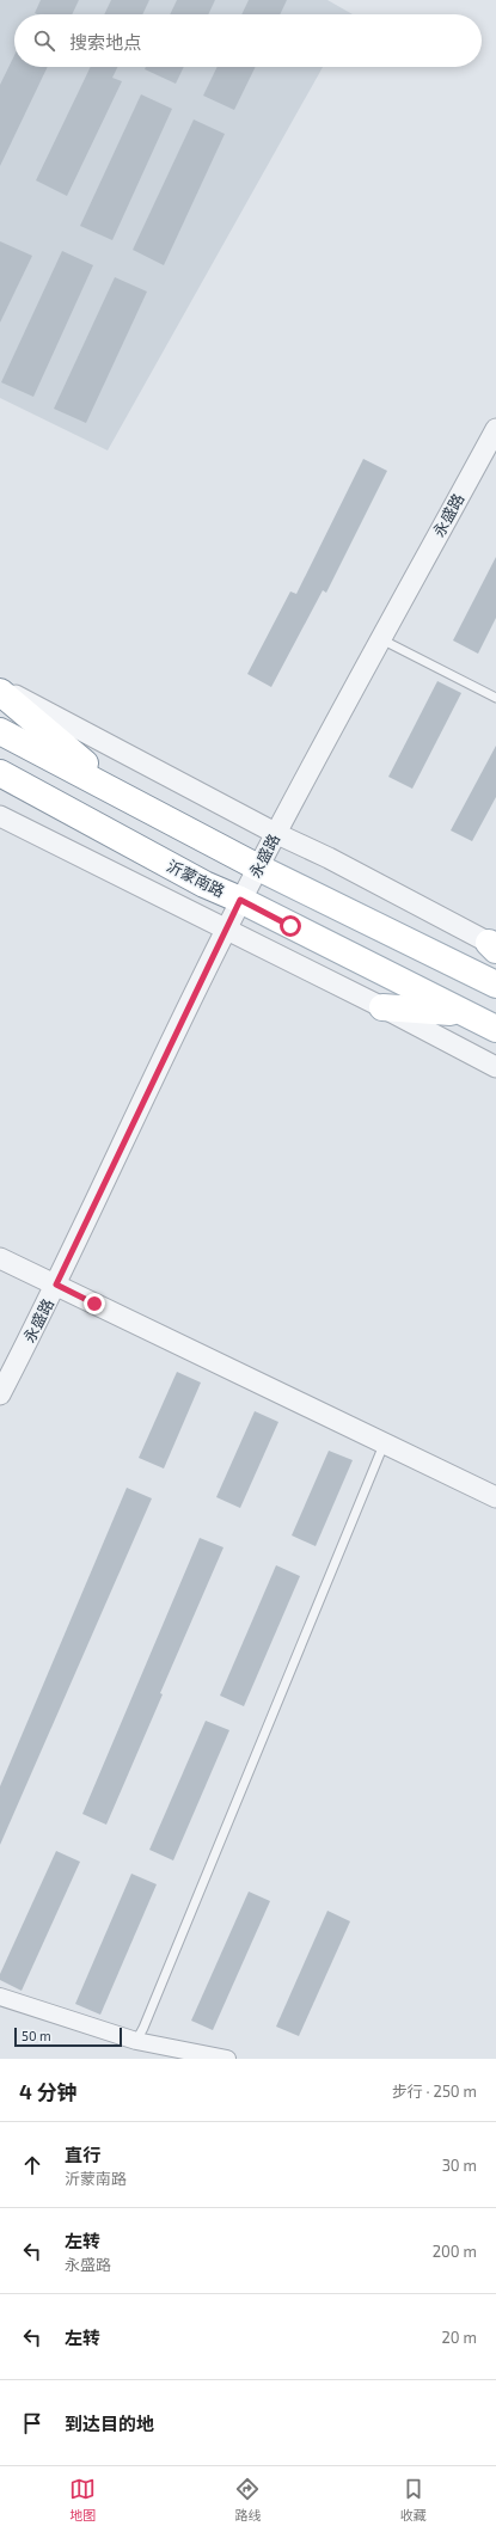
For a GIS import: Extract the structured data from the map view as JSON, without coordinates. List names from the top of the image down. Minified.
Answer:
{"streets":{"main road":["沂蒙南路"],"street":["永盛路"]},"crossings":[["永盛路","沂蒙南路"]],"scale_bar":"50 m","page":{"search":"搜索地点","scale":"50 m","heading":["4 分钟","步行 · 250 m"],"list":[["直行","沂蒙南路","30 m"],["左转","永盛路","200 m"],["左转","20 m"],"到达目的地"],"nav":["地图","路线","收藏"]}}
